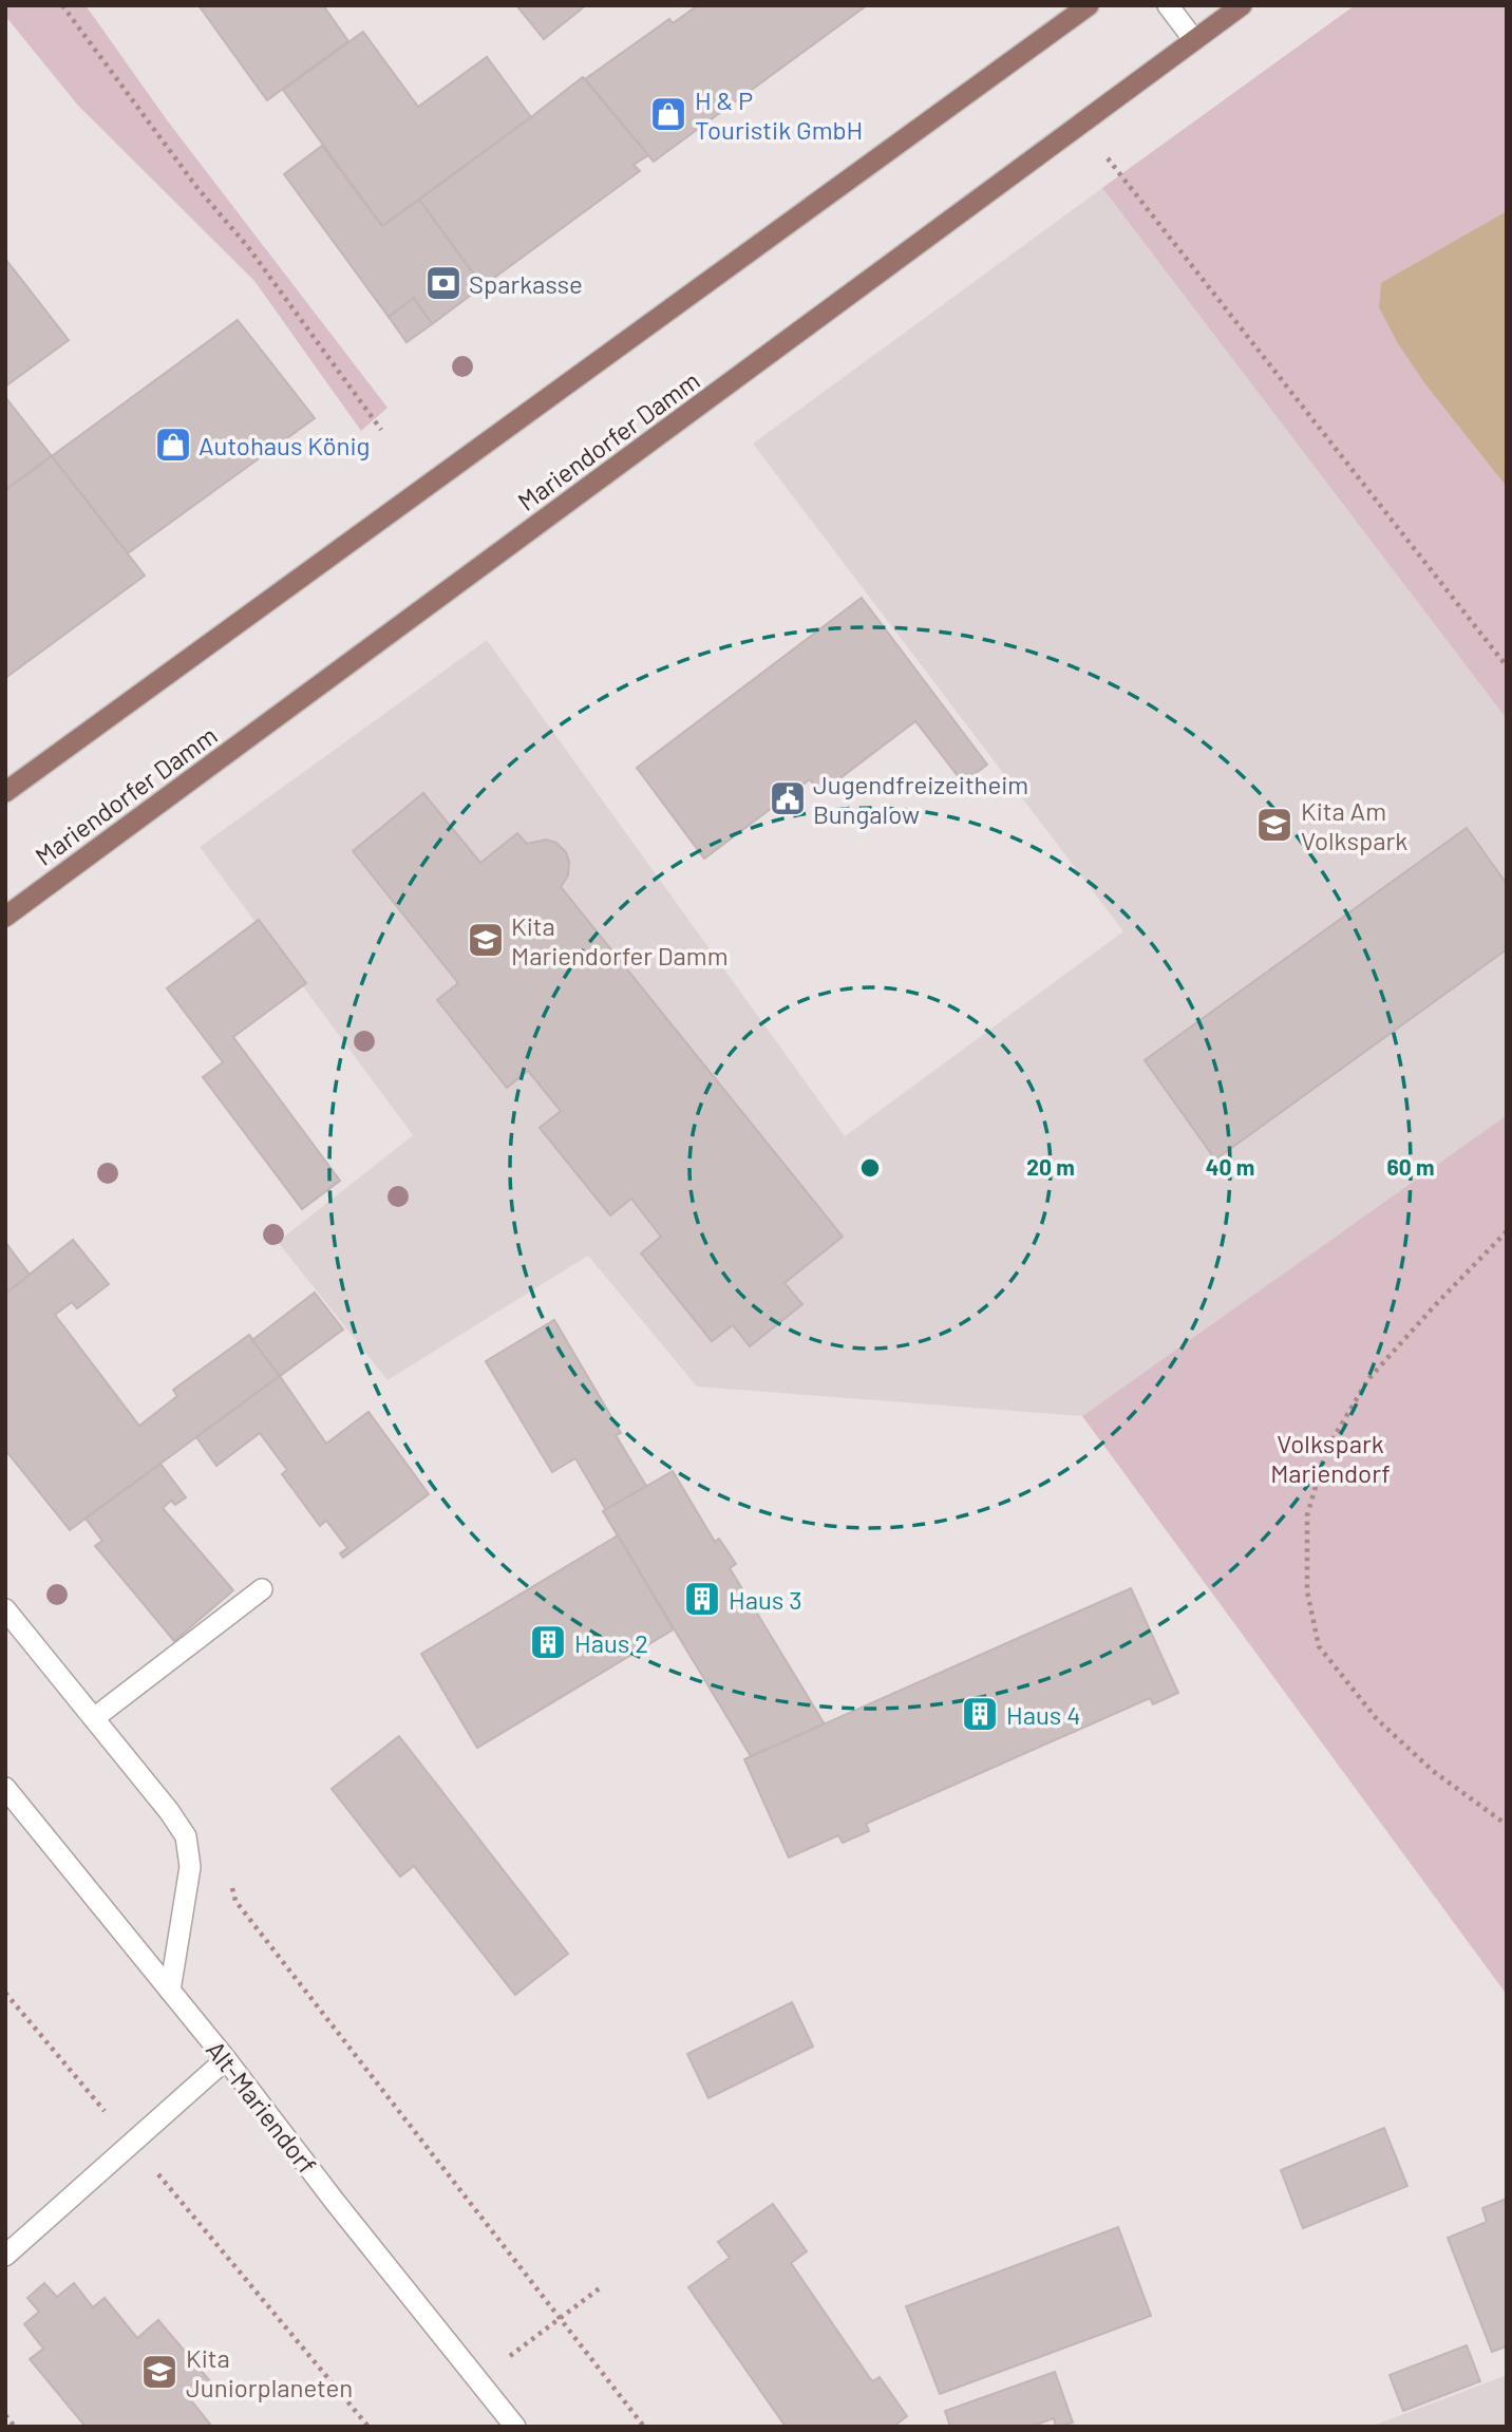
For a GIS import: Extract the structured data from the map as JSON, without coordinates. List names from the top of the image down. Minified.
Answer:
{"streets":{"main road":["Mariendorfer Damm","Alt-Mariendorf"]},"parks":["Volkspark Mariendorf"],"places":{"shop":["H & P Touristik GmbH","Autohaus König"],"bank":["Sparkasse"],"public building":["Jugendfreizeitheim Bungalow"],"school or university":["Kita Am Volkspark","Kita Mariendorfer Damm","Kita Juniorplaneten"],"building":["Haus 3","Haus 2","Haus 4"]},"rings":["20 m","40 m","60 m"]}
